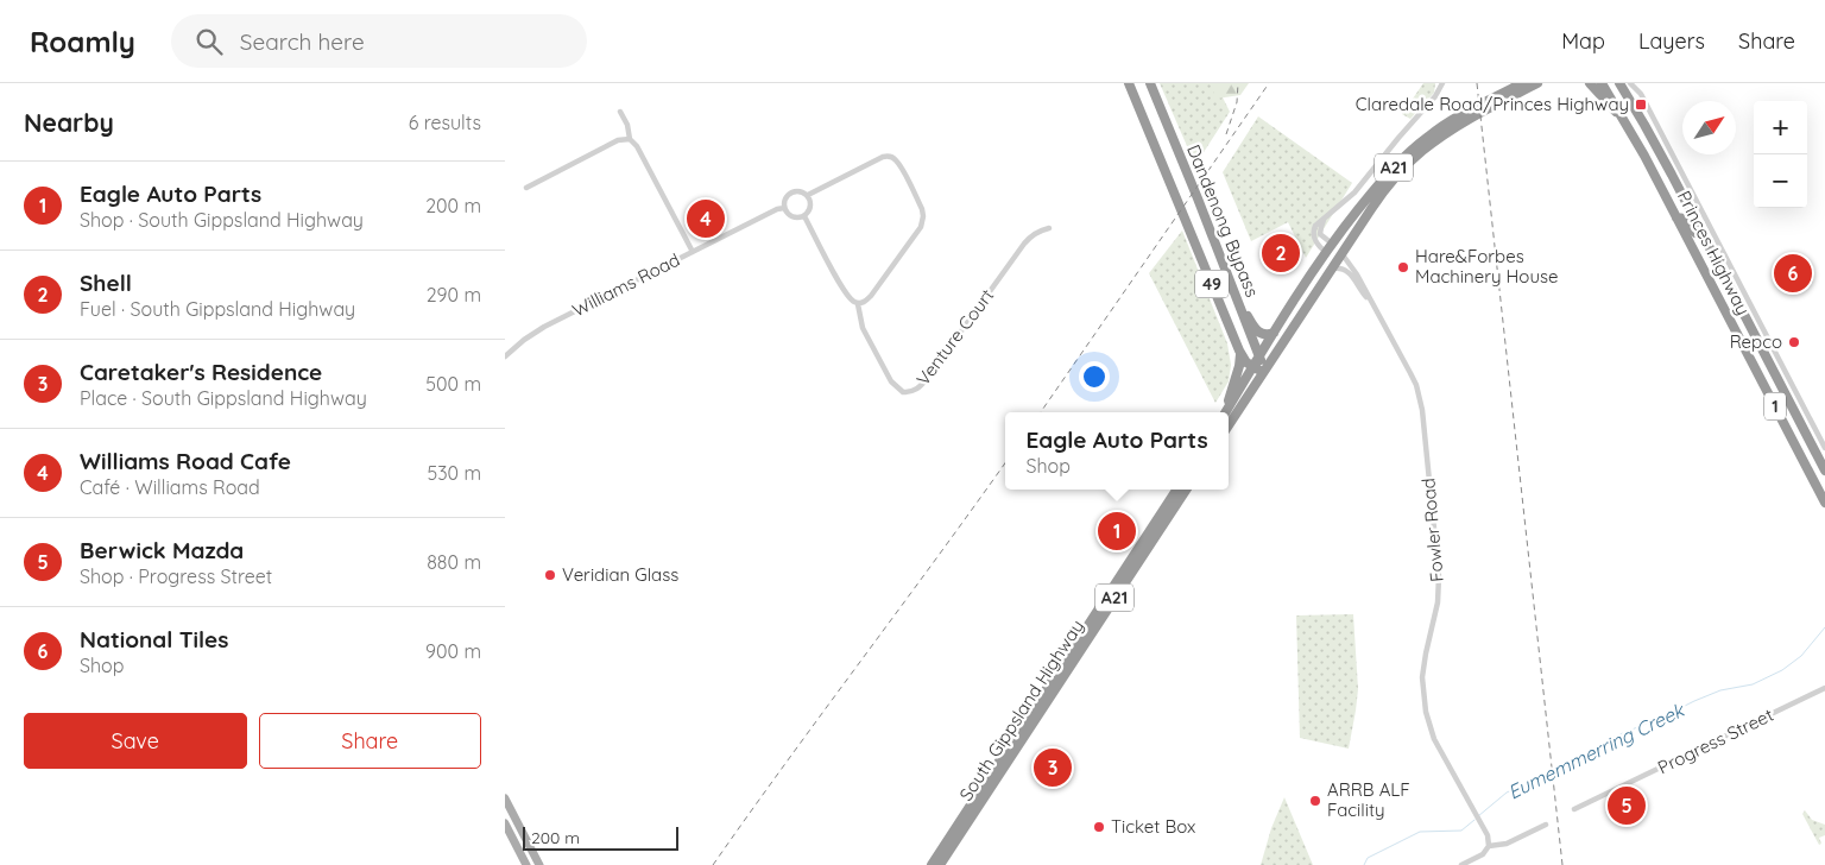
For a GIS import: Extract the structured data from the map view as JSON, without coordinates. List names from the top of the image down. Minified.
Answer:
{"streets":{"highway":["A21","Dandenong Bypass","Princes Highway","49","1","South Gippsland Highway"],"street":["Williams Road","Venture Court","Fowler Road","Progress Street"]},"crossings":[["A21","Dandenong Bypass"],["A21","49"],["A21","Fowler Road"],["Dandenong Bypass","49"]],"water":["Eumemmerring Creek"],"places":{"transit":["Claredale Road/Princes Highway"],"other":["Hare&Forbes Machinery House","Repco","Veridian Glass","ARRB ALF Facility","Ticket Box"]},"scale_bar":"200 m","north":"top right","page":{"header":"Roamly","search":"Search here","nav":["Map","Layers","Share"],"heading":["Nearby","6 results"],"map_buttons":["+","−"],"list":[{"mark":"1","name":"Eagle Auto Parts","note":"Shop · South Gippsland Highway","value":"200 m"},{"mark":"2","name":"Shell","note":"Fuel · South Gippsland Highway","value":"290 m"},{"mark":"3","name":"Caretaker's Residence","note":"Place · South Gippsland Highway","value":"500 m"},{"mark":"4","name":"Williams Road Cafe","note":"Café · Williams Road","value":"530 m"},{"mark":"5","name":"Berwick Mazda","note":"Shop · Progress Street","value":"880 m"},{"mark":"6","name":"National Tiles","note":"Shop","value":"900 m"}],"pins":["4","2","6","1","3","5"],"popup":["Eagle Auto Parts","Shop"],"buttons":["Save","Share"],"scale":"200 m"}}
